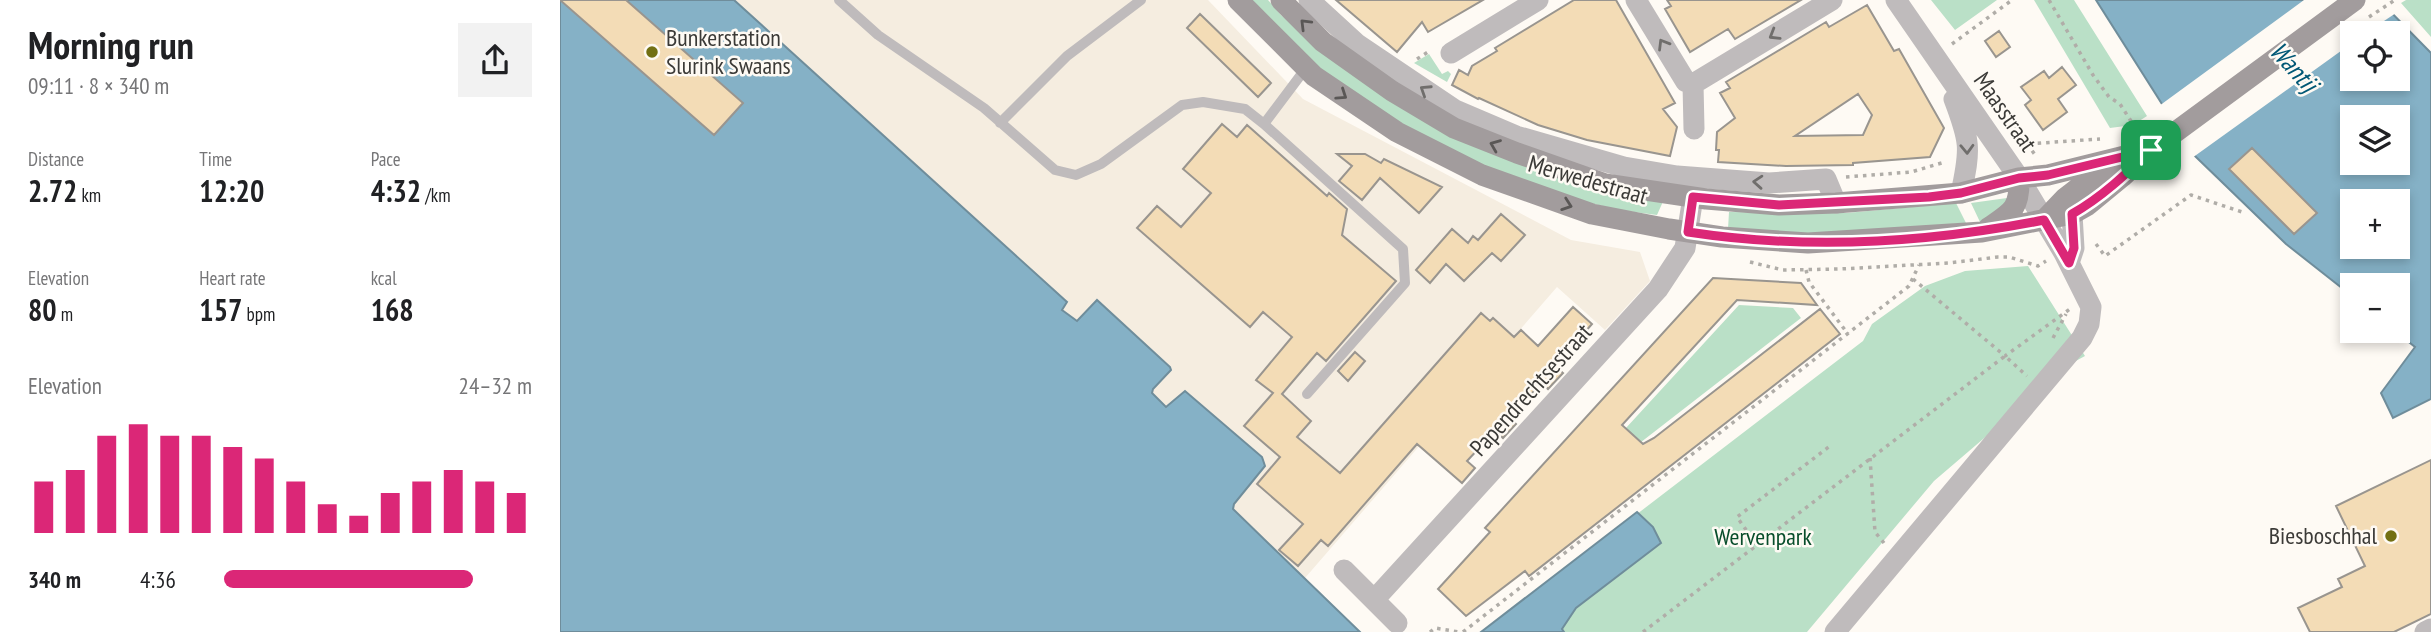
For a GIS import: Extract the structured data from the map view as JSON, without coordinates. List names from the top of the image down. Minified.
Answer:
{"streets":{"main road":["Merwedestraat"],"street":["Maasstraat","Papendrechtsestraat"]},"crossings":[["Maasstraat","Merwedestraat"],["Merwedestraat","Papendrechtsestraat"]],"water":["Wantij"],"parks":["Wervenpark"],"places":["Bunkerstation Slurink Swaans","Biesboschhal"],"page":{"heading":["Morning run","09:11 · 8 × 340 m"],"map_buttons":["+","−"],"stats":[["Distance","2.72 km"],["Time","12:20"],["Pace","4:32 /km"],["Elevation","80 m"],["Heart rate","157 bpm"],["kcal","168"]],"chart":["Elevation","24–32 m"],"list":[{"name":"340 m","note":"4:36"}]}}
